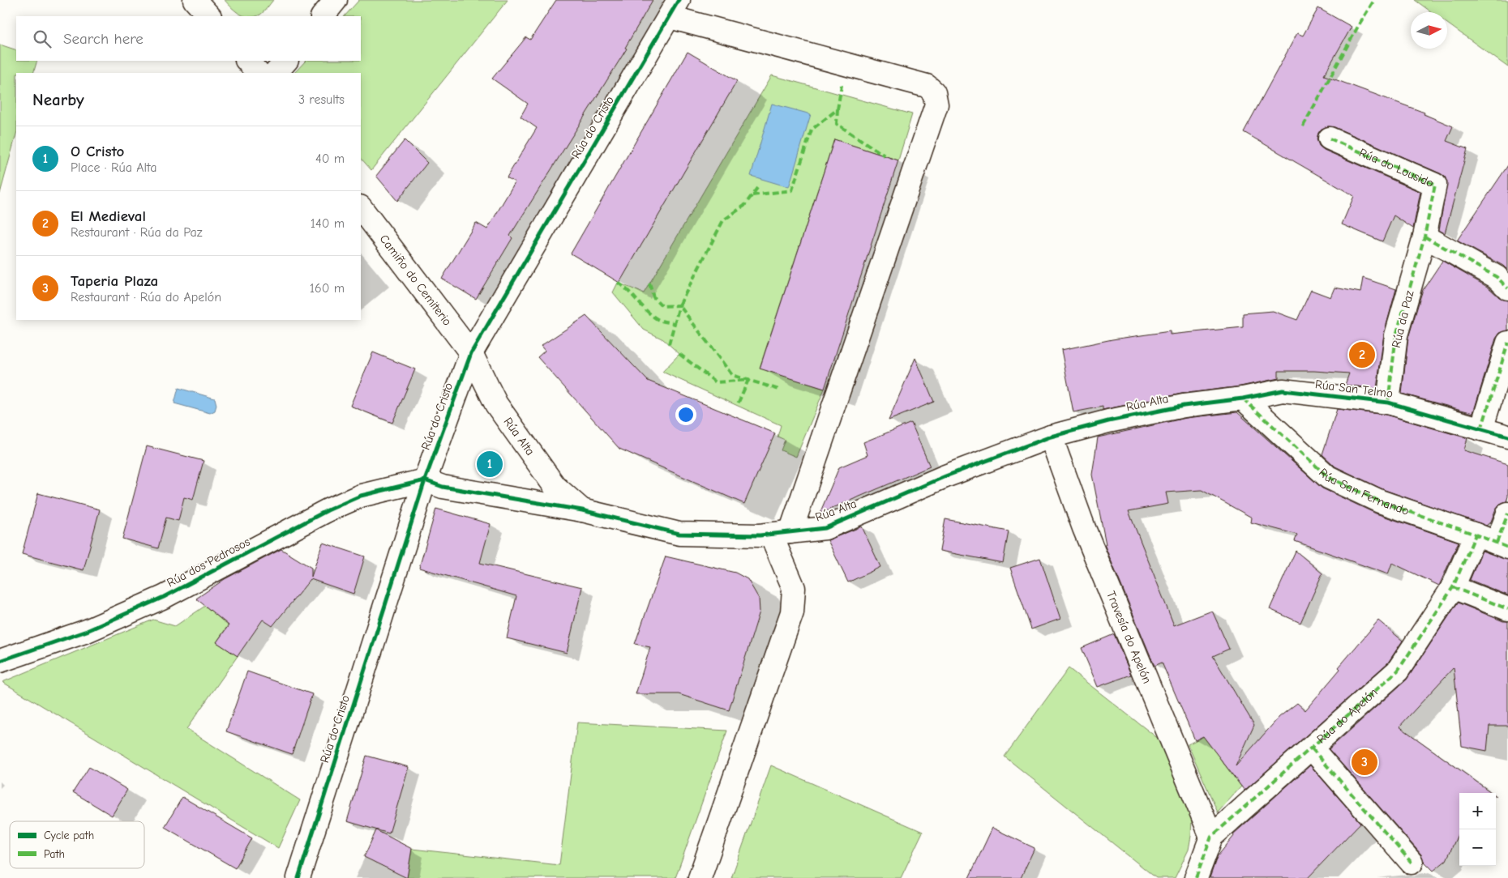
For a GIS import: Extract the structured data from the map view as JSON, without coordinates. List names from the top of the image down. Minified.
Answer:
{"streets":{"street":["Rúa do Cristo","Rúa do Lousido","Camiño do Cemiterio","Rúa da Paz","Rúa San Telmo","Rúa Alta","Rúa San Fernando","Rúa dos Pedrosos","Travesía do Apelón","Rúa do Apelón"]},"crossings":[["Rúa do Cristo","Camiño do Cemiterio"],["Rúa do Cristo","Rúa Alta"],["Rúa do Cristo","Rúa dos Pedrosos"],["Rúa do Lousido","Rúa da Paz"],["Camiño do Cemiterio","Rúa Alta"],["Rúa da Paz","Rúa San Telmo"],["Rúa San Telmo","Rúa Alta"],["Rúa San Telmo","Rúa San Fernando"],["Rúa Alta","Rúa San Fernando"],["Rúa Alta","Rúa dos Pedrosos"],["Rúa Alta","Travesía do Apelón"],["Rúa San Fernando","Rúa do Apelón"],["Travesía do Apelón","Rúa do Apelón"]],"legend":["Cycle path","Path"],"north":"right","page":{"search":"Search here","heading":["Nearby","3 results"],"list":[{"mark":"1","name":"O Cristo","note":"Place · Rúa Alta","value":"40 m"},{"mark":"2","name":"El Medieval","note":"Restaurant · Rúa da Paz","value":"140 m"},{"mark":"3","name":"Taperia Plaza","note":"Restaurant · Rúa do Apelón","value":"160 m"}],"pins":["2","1","3"],"map_buttons":["+","−"]}}
